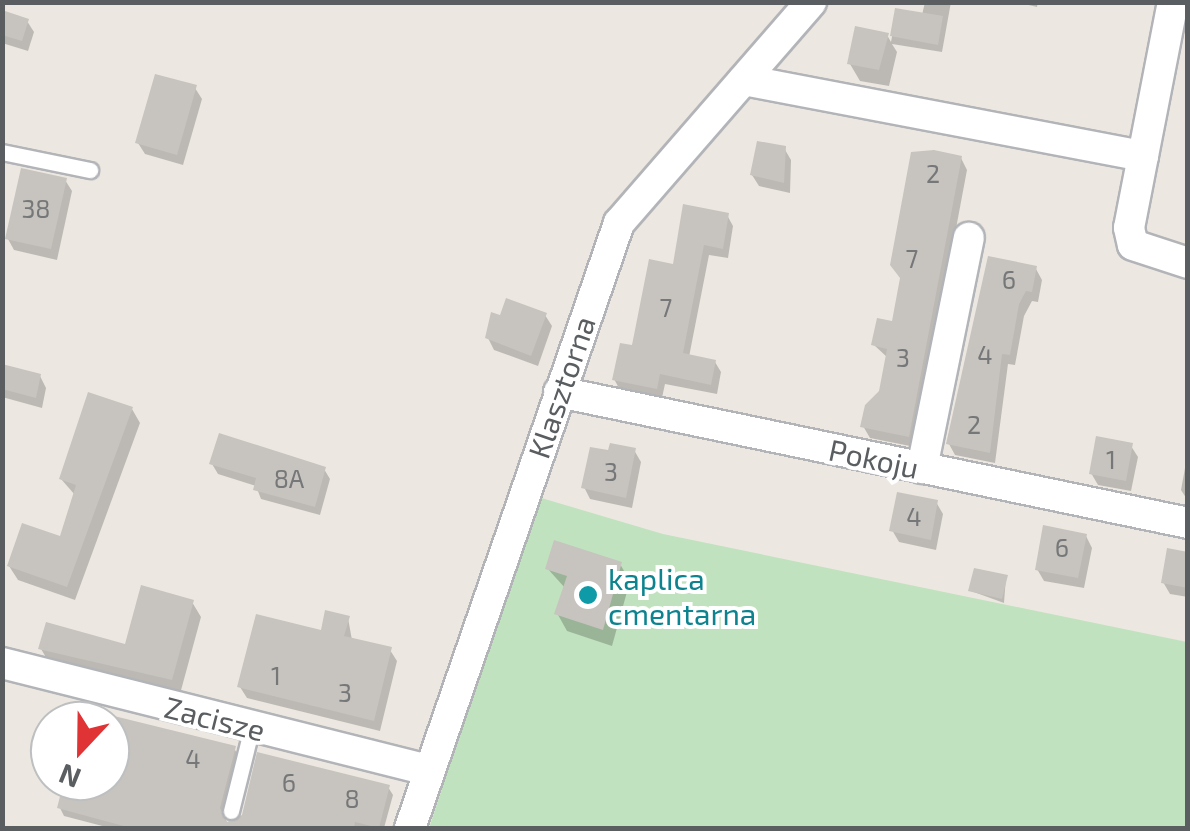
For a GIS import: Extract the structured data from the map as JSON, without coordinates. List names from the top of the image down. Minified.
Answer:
{"streets":{"street":["Klasztorna","Pokoju","Zacisze"]},"crossings":[["Klasztorna","Pokoju"],["Klasztorna","Zacisze"]],"places":["kaplica cmentarna"],"house_numbers":["2","38","7","6","7","4","3","2","1","3","8A","4","6","1","3","4","6","8"],"north":"bottom"}
